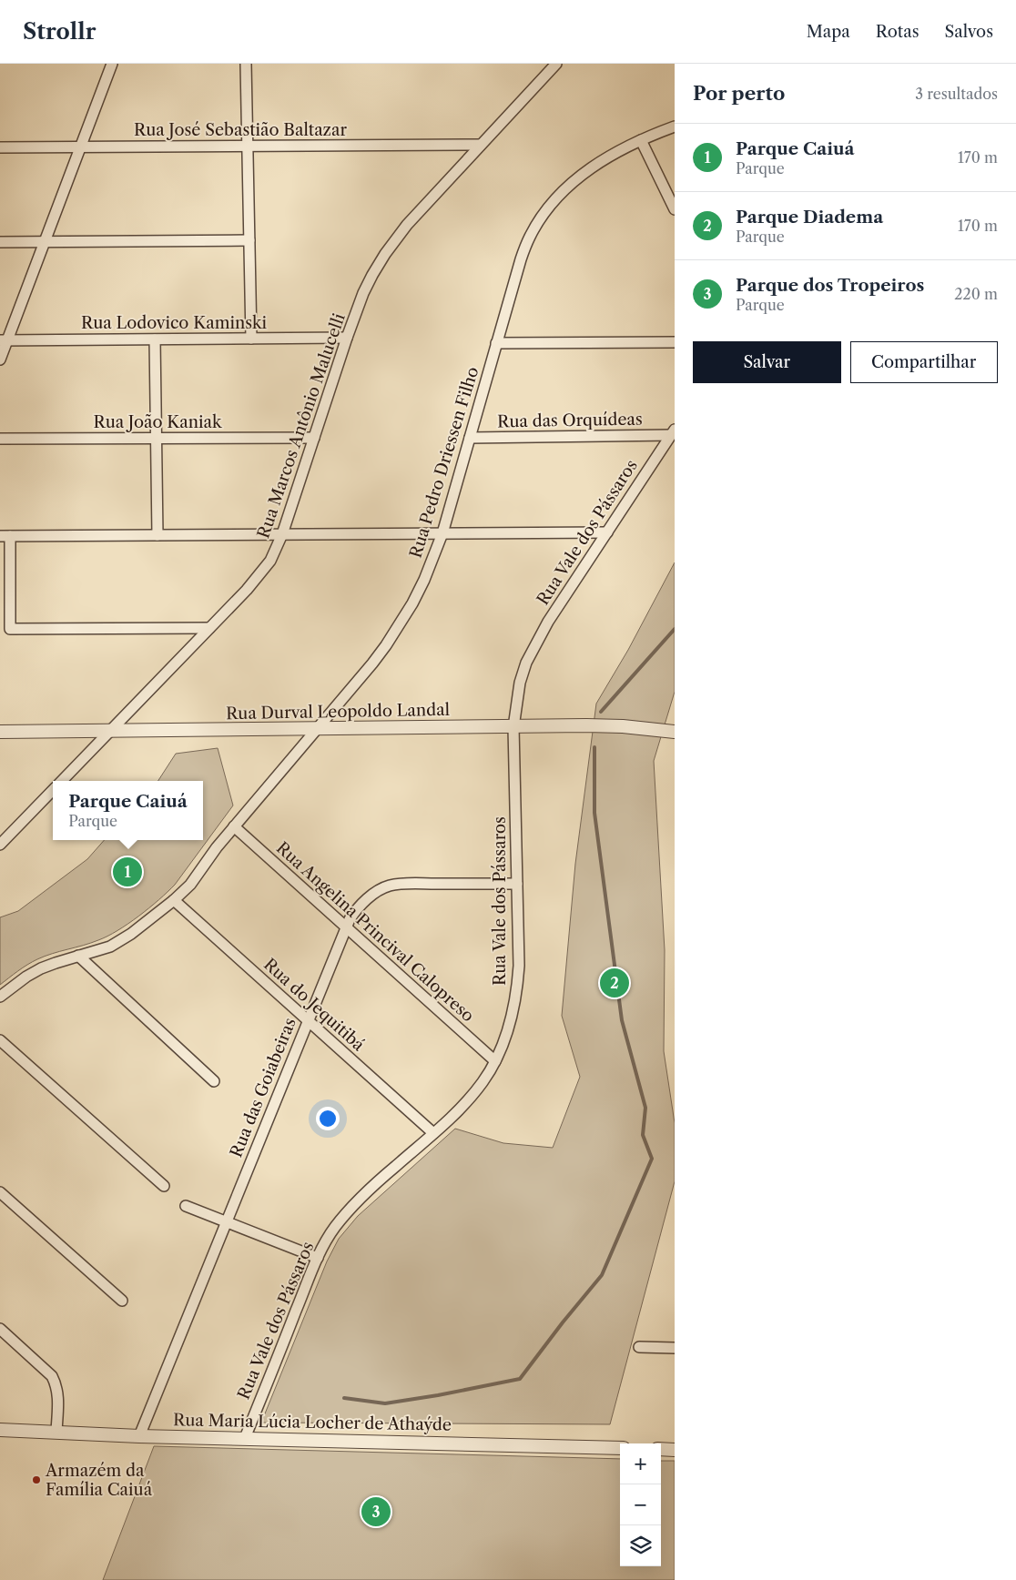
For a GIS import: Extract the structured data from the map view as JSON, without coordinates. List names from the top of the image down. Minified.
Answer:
{"streets":{"street":["Rua José Sebastião Baltazar","Rua Lodovico Kaminski","Rua das Orquídeas","Rua João Kaniak","Rua Marcos Antônio Malucelli","Rua Pedro Driessen Filho","Rua Vale dos Pássaros","Rua Durval Leopoldo Landal","Rua Angelina Princival Calopreso","Rua do Jequitibá","Rua das Goiabeiras","Rua Maria Lúcia Locher de Athaýde"]},"crossings":[["Rua José Sebastião Baltazar","Rua Marcos Antônio Malucelli"],["Rua Lodovico Kaminski","Rua Marcos Antônio Malucelli"],["Rua das Orquídeas","Rua Pedro Driessen Filho"],["Rua das Orquídeas","Rua Vale dos Pássaros"],["Rua João Kaniak","Rua Marcos Antônio Malucelli"],["Rua Marcos Antônio Malucelli","Rua Durval Leopoldo Landal"],["Rua Pedro Driessen Filho","Rua Durval Leopoldo Landal"],["Rua Pedro Driessen Filho","Rua Angelina Princival Calopreso"],["Rua Pedro Driessen Filho","Rua do Jequitibá"],["Rua Vale dos Pássaros","Rua Durval Leopoldo Landal"],["Rua Vale dos Pássaros","Rua Angelina Princival Calopreso"],["Rua Vale dos Pássaros","Rua do Jequitibá"],["Rua Vale dos Pássaros","Rua das Goiabeiras"],["Rua Vale dos Pássaros","Rua Maria Lúcia Locher de Athaýde"],["Rua Angelina Princival Calopreso","Rua das Goiabeiras"],["Rua do Jequitibá","Rua das Goiabeiras"],["Rua das Goiabeiras","Rua Maria Lúcia Locher de Athaýde"]],"places":["Armazém da Família Caiuá"],"page":{"header":"Strollr","nav":["Mapa","Rotas","Salvos"],"heading":["Por perto","3 resultados"],"list":[{"mark":"1","name":"Parque Caiuá","note":"Parque","value":"170 m"},{"mark":"2","name":"Parque Diadema","note":"Parque","value":"170 m"},{"mark":"3","name":"Parque dos Tropeiros","note":"Parque","value":"220 m"}],"buttons":["Salvar","Compartilhar"],"popup":["Parque Caiuá","Parque"],"pins":["1","2","3"],"map_buttons":["+","−"]}}
